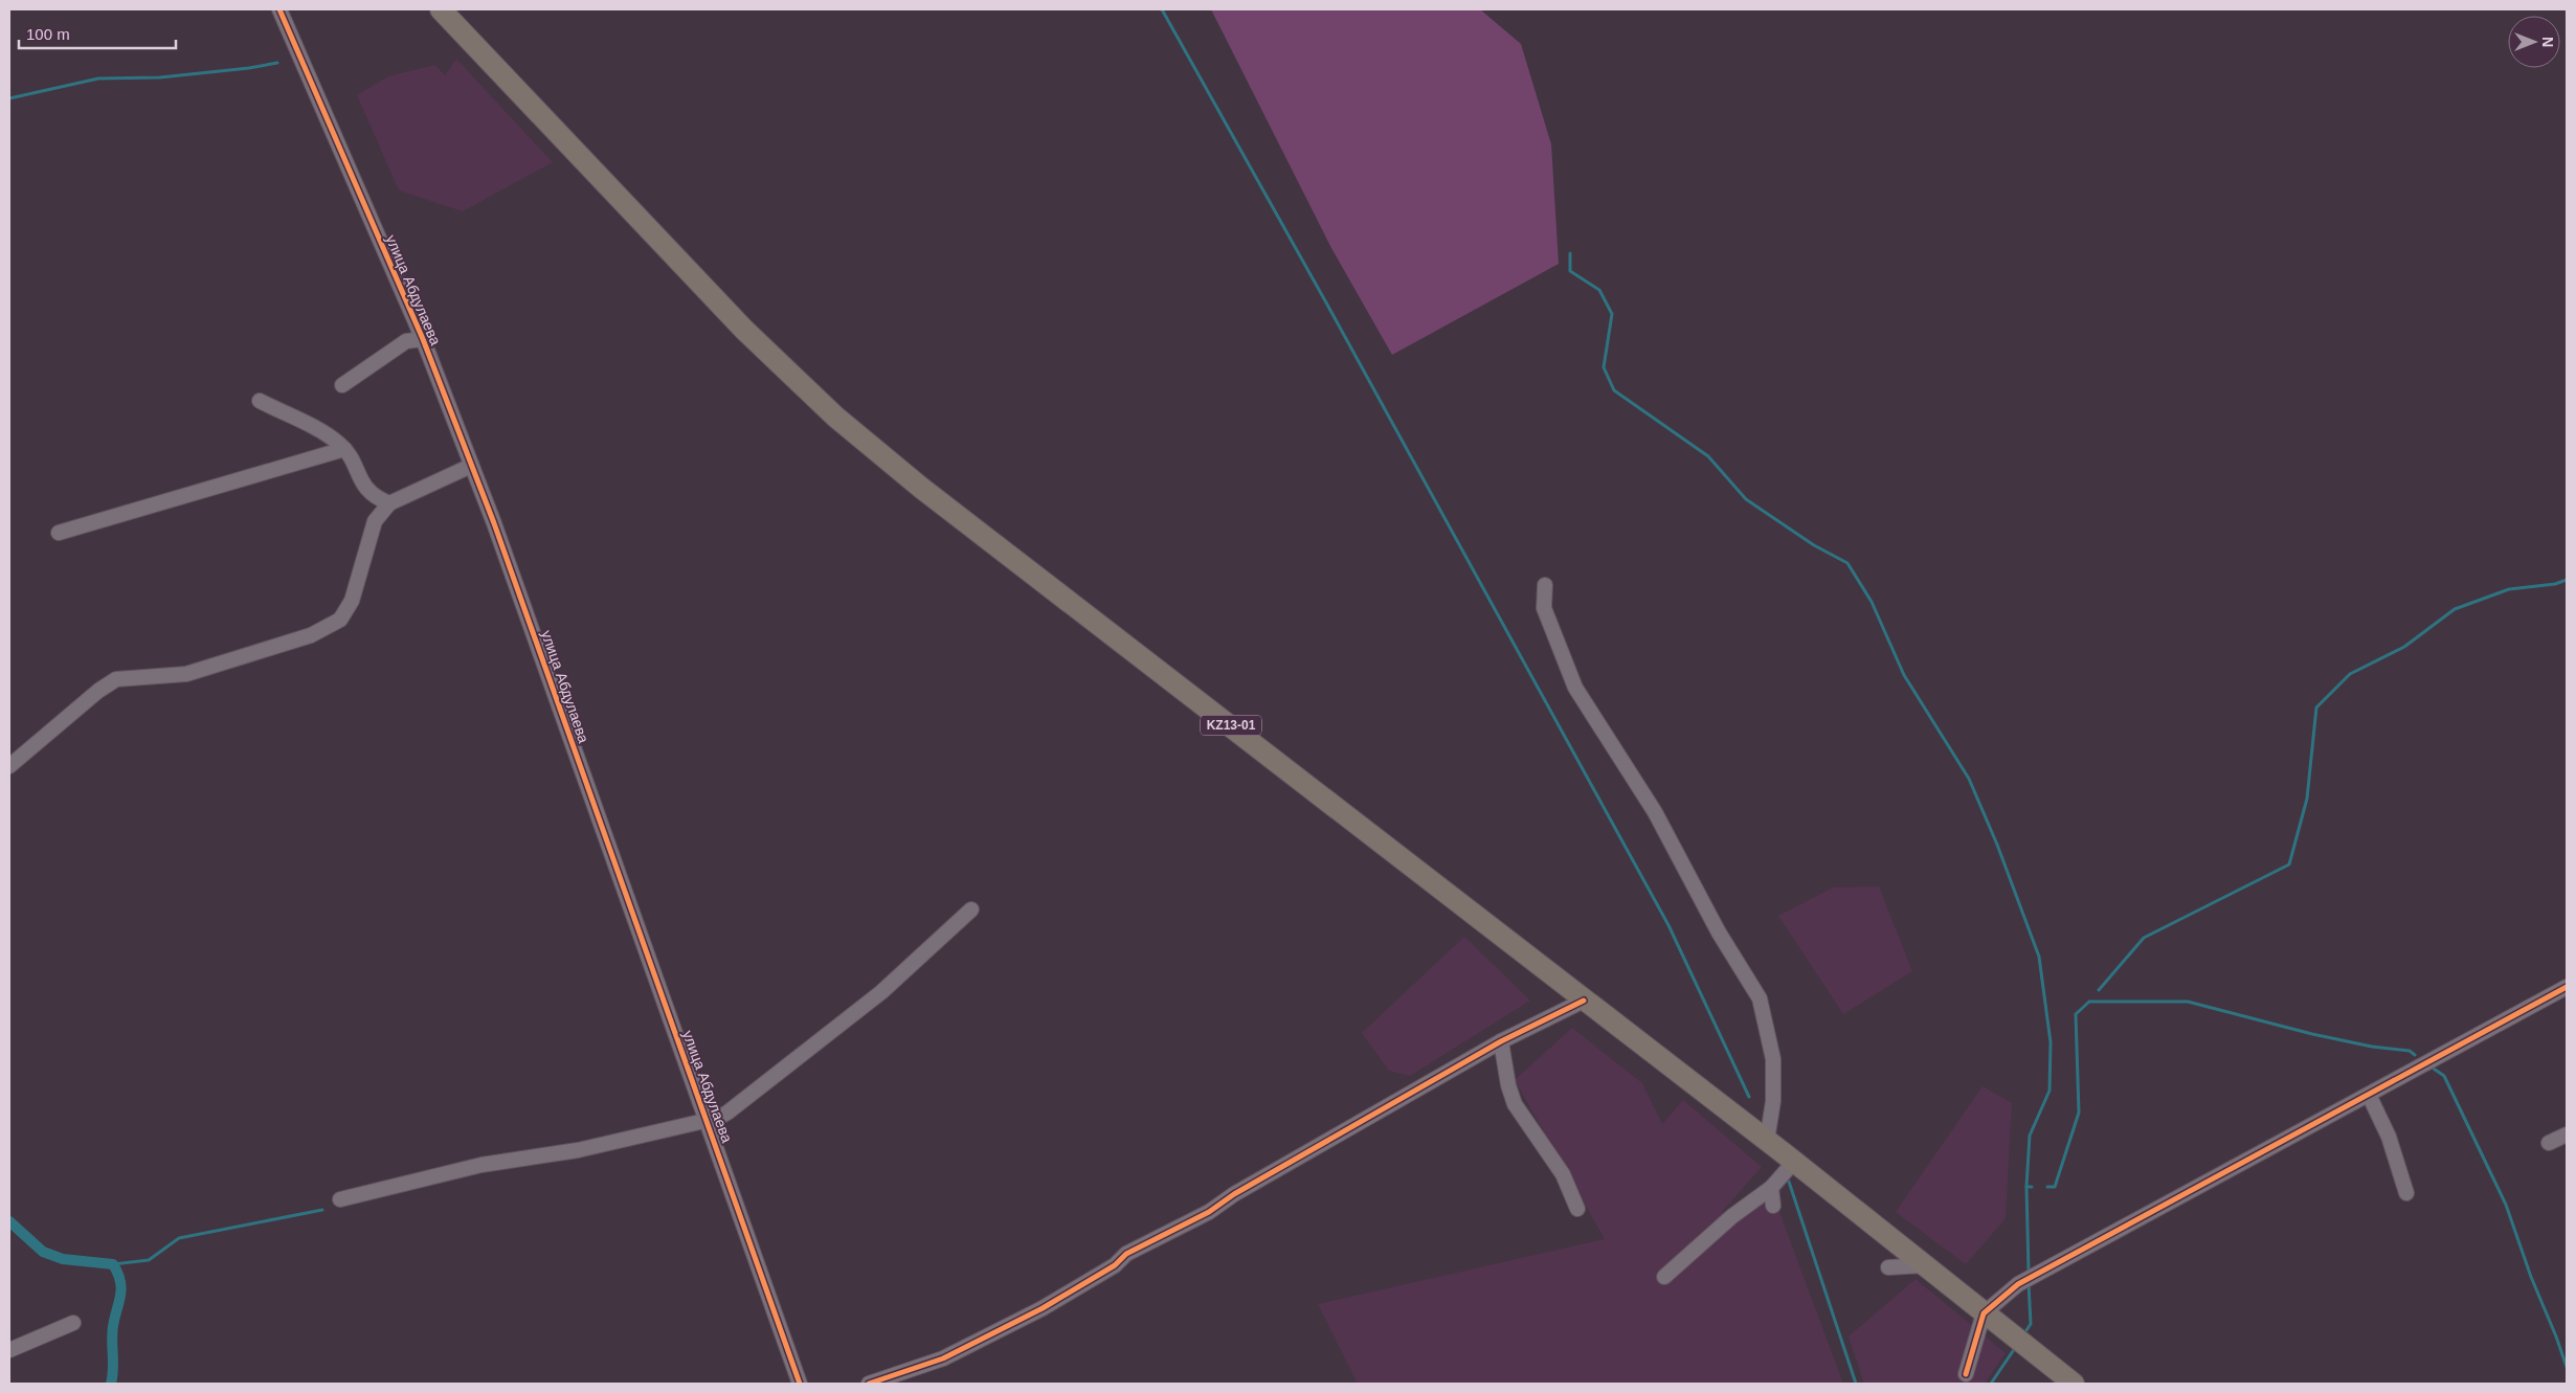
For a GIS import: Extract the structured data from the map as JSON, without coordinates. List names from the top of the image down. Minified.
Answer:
{"streets":{"highway":["KZ13-01"],"street":["улица Абдулаева"]},"scale_bar":"100 m","north":"right"}
